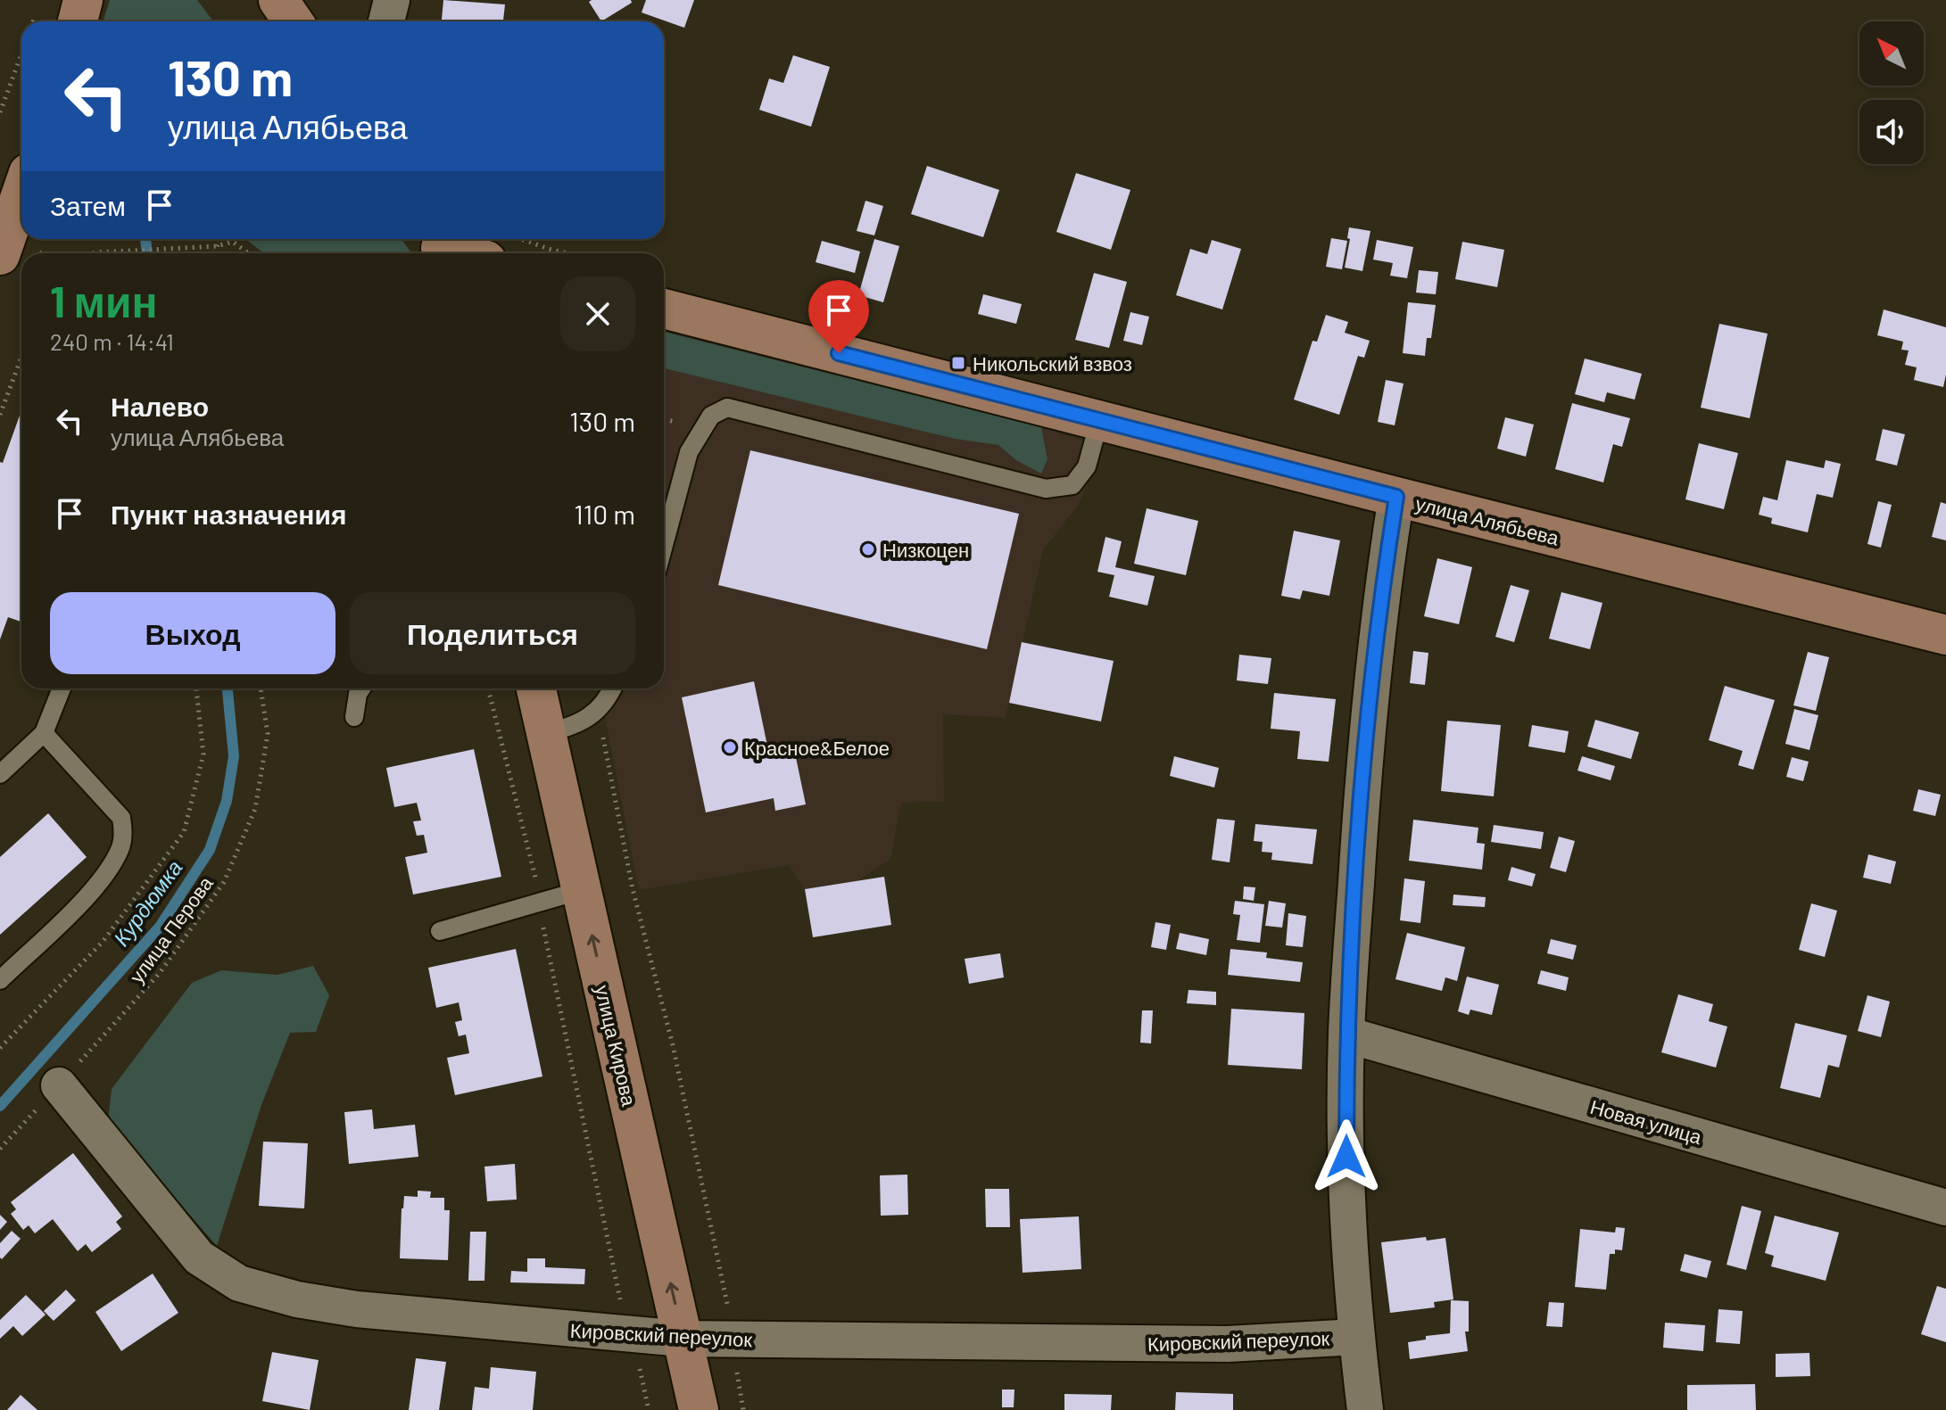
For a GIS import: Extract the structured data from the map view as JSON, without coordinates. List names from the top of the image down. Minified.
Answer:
{"streets":{"main road":["улица Алябьева","улица Кирова"],"street":["Новая улица","Кировский переулок"],"path":["улица Перова"]},"crossings":[["улица Перова","Кировский переулок"],["улица Кирова","Кировский переулок"]],"one_way":["улица Кирова"],"water":["Курдюмка"],"places":{"transit":["Никольский взвоз"],"other":["Низкоцен","Красное&Белое"]},"north":"top left","page":{"turn":["130 m","улица Алябьева"],"then":"Затем","heading":["1 мин","240 m · 14:41"],"list":[{"name":"Налево","note":"улица Алябьева","value":"130 m"},{"name":"Пункт назначения","value":"110 m"}],"buttons":["Выход","Поделиться"]}}
